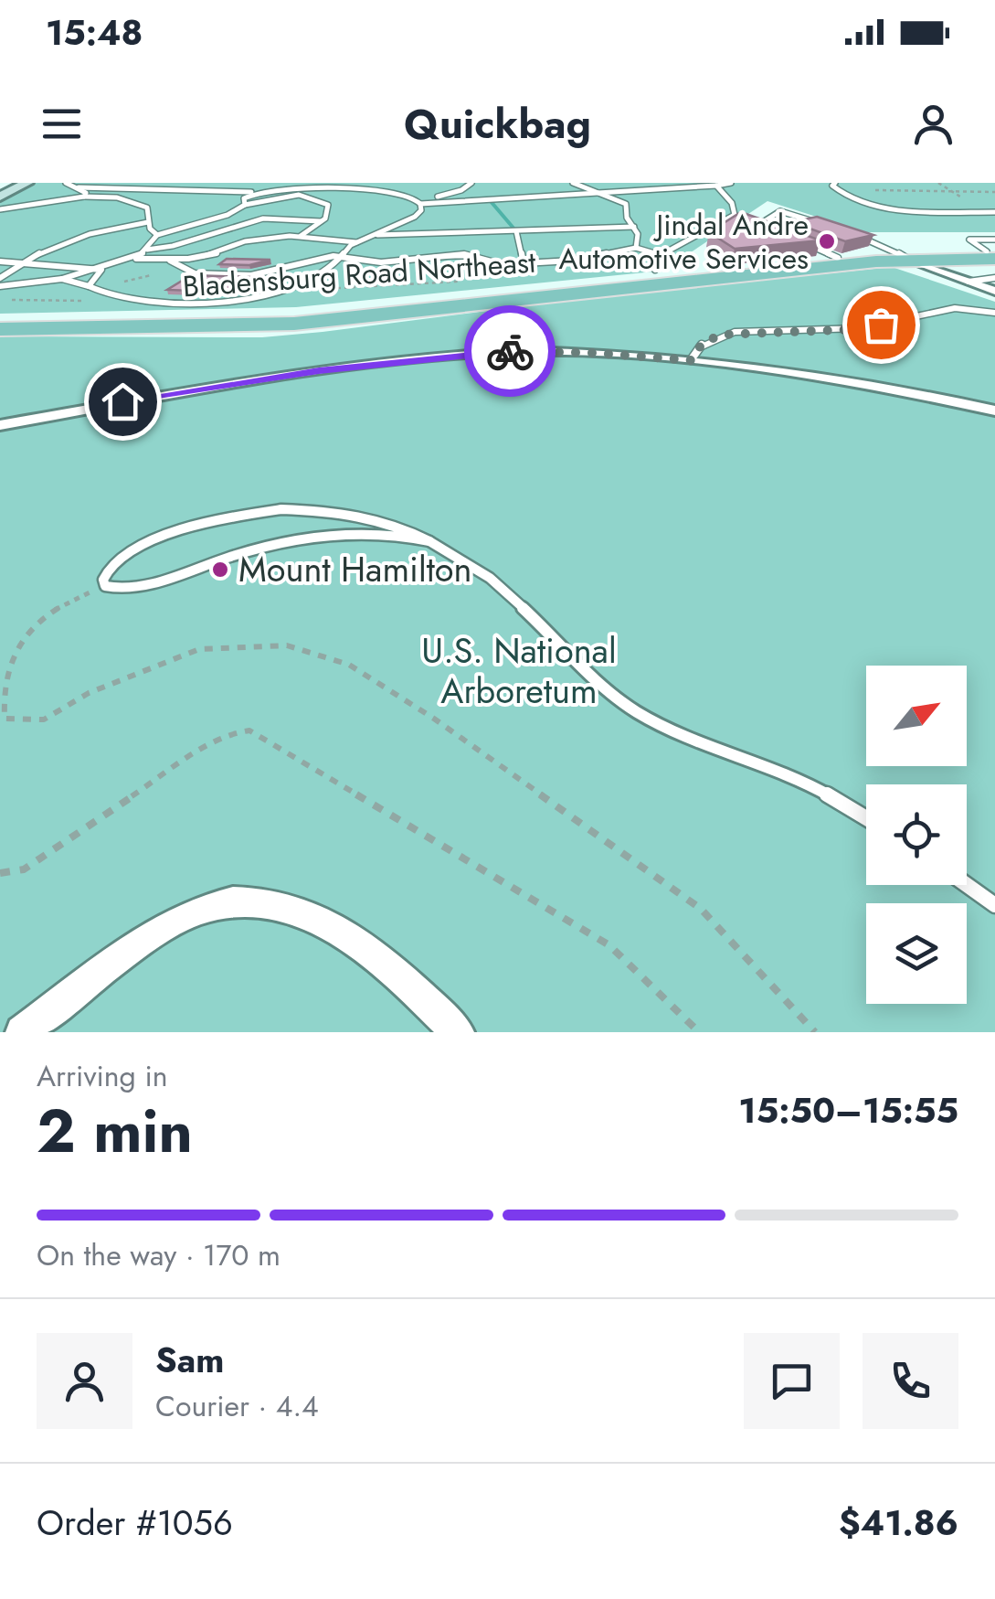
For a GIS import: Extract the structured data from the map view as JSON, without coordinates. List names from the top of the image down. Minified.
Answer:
{"streets":{"main road":["Bladensburg Road Northeast"]},"parks":["U.S. National Arboretum"],"places":["Jindal Andre Automotive Services","Mount Hamilton"],"north":"top right","page":{"status":"15:48","header":"Quickbag","heading":["2 min","Arriving in","15:50–15:55"],"panel":["Sam","Courier · 4.4","Order #1056","$41.86"],"bar":"On the way · 170 m"}}
